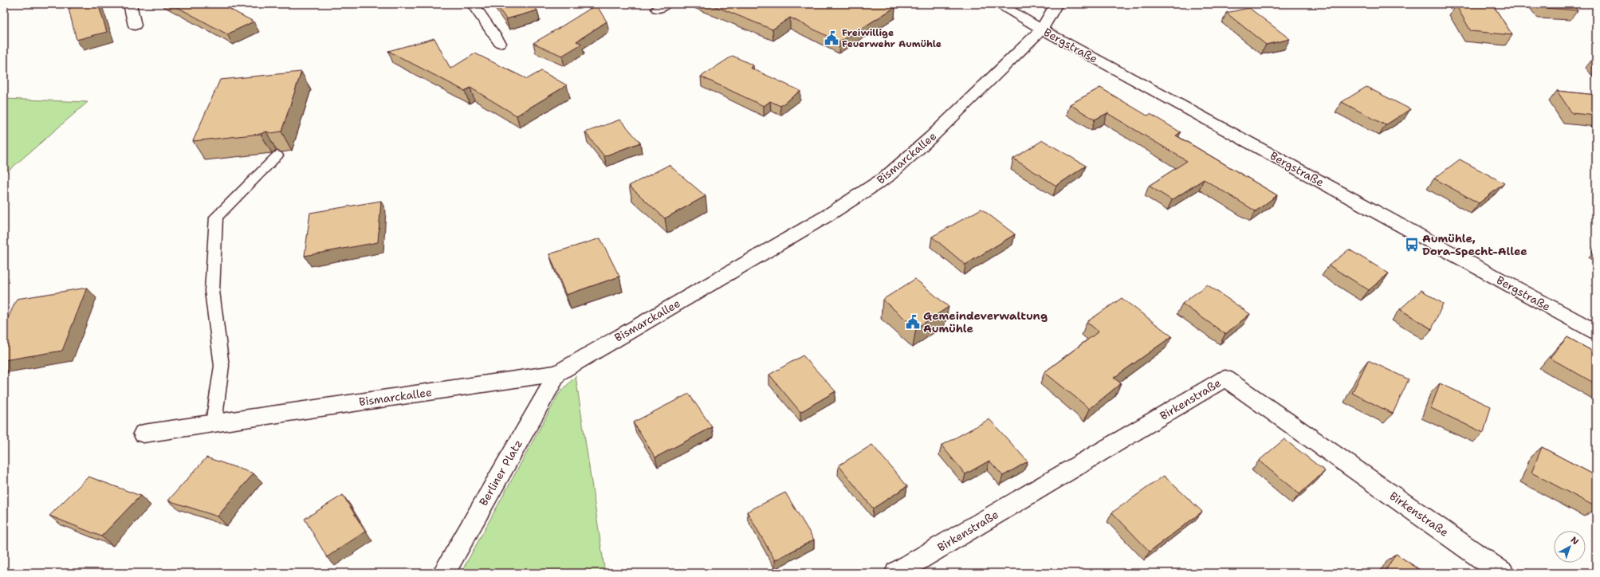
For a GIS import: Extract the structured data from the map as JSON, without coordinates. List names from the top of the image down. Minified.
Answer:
{"streets":{"street":["Bergstraße","Bismarckallee","Birkenstraße","Berliner Platz"]},"crossings":[["Bergstraße","Bismarckallee"],["Bismarckallee","Berliner Platz"]],"places":{"public building":["Freiwillige Feuerwehr Aumühle","Gemeindeverwaltung Aumühle"],"bus stop":["Aumühle, Dora-Specht-Allee"]},"north":"top right"}
